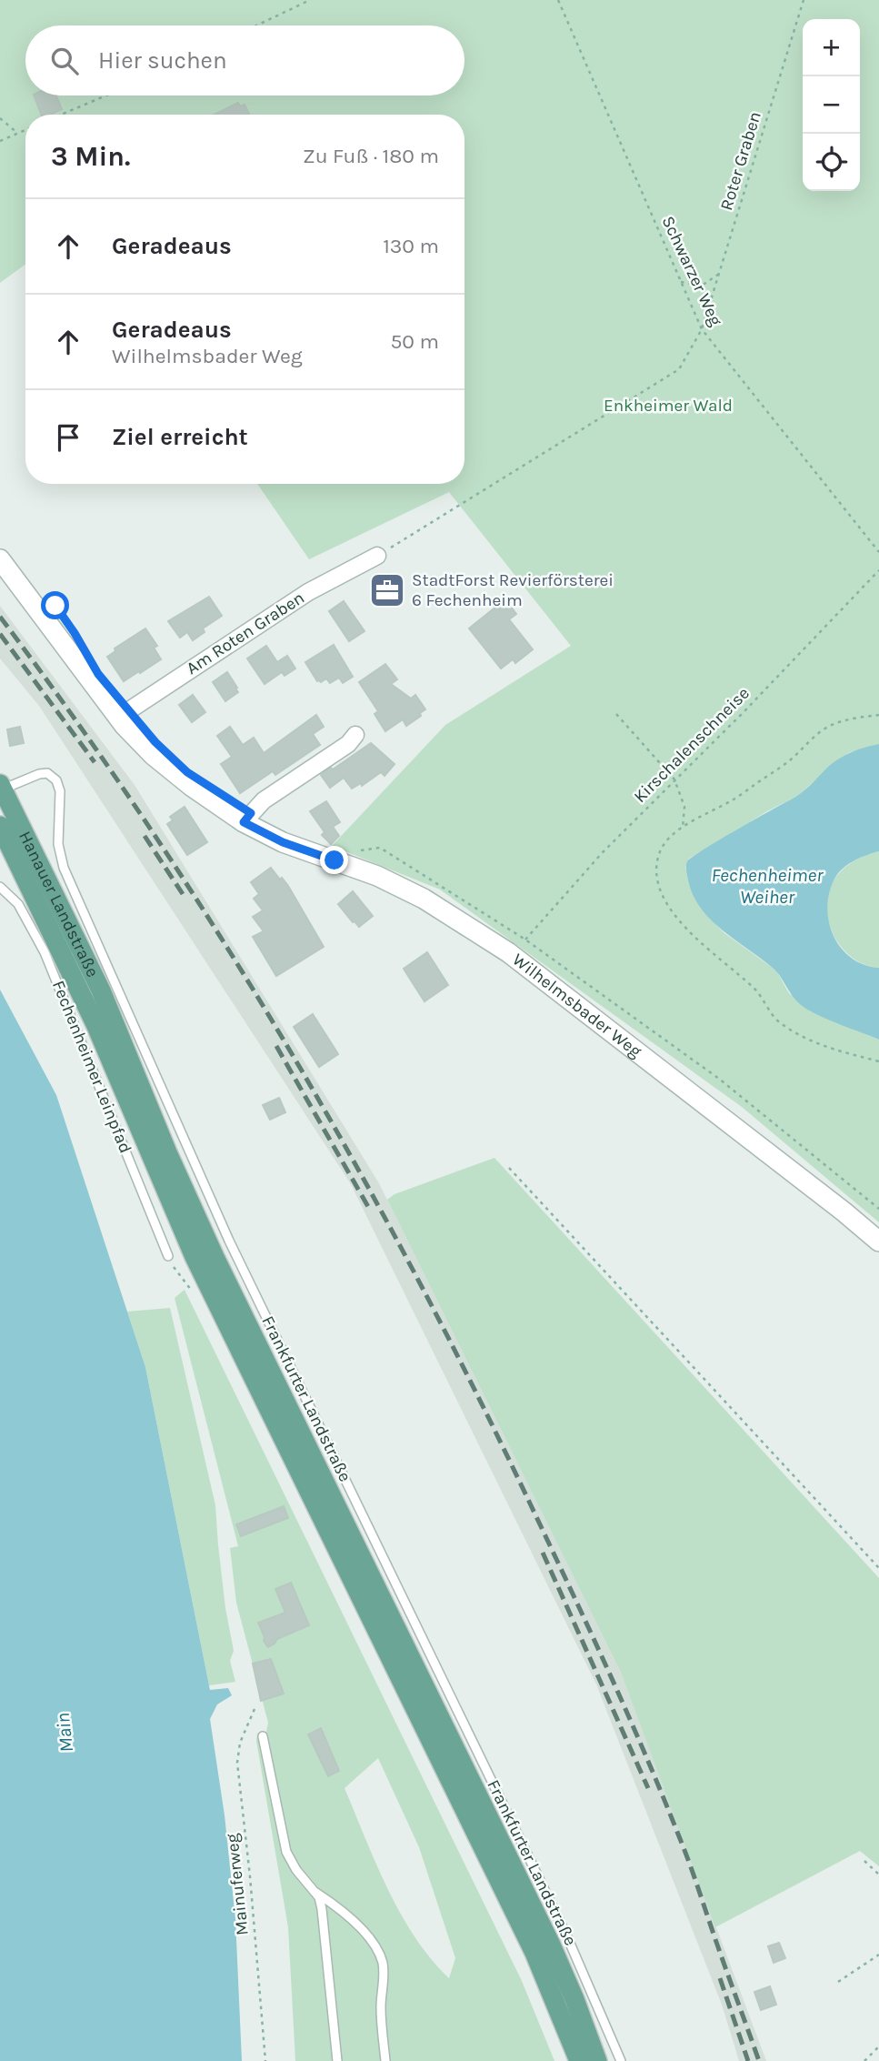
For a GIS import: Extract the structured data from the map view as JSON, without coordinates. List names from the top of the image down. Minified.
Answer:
{"streets":{"main road":["Hanauer Landstraße"],"street":["Am Roten Graben","Wilhelmsbader Weg"],"lane":["Fechenheimer Leinpfad","Frankfurter Landstraße"],"path":["Roter Graben","Schwarzer Weg","Kirschalenschneise","Mainuferweg"]},"crossings":[["Roter Graben","Schwarzer Weg"],["Roter Graben","Am Roten Graben"],["Am Roten Graben","Wilhelmsbader Weg"],["Hanauer Landstraße","Frankfurter Landstraße"]],"water":["Fechenheimer Weiher","Main"],"parks":["Enkheimer Wald"],"places":{"office":["StadtForst Revierförsterei 6 Fechenheim"]},"page":{"map_buttons":["+","−"],"search":"Hier suchen","heading":["3 Min.","Zu Fuß · 180 m"],"list":[["Geradeaus","130 m"],["Geradeaus","Wilhelmsbader Weg","50 m"],"Ziel erreicht"]}}
